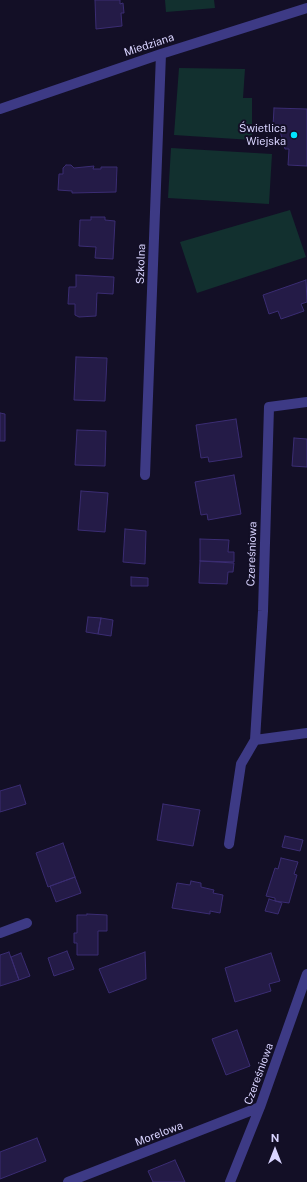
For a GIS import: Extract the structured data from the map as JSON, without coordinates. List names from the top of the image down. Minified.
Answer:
{"streets":{"street":["Miedziana","Szkolna","Czereśniowa","Morelowa"]},"crossings":[["Miedziana","Szkolna"],["Czereśniowa","Morelowa"]],"places":["Świetlica Wiejska"],"north":"top"}
